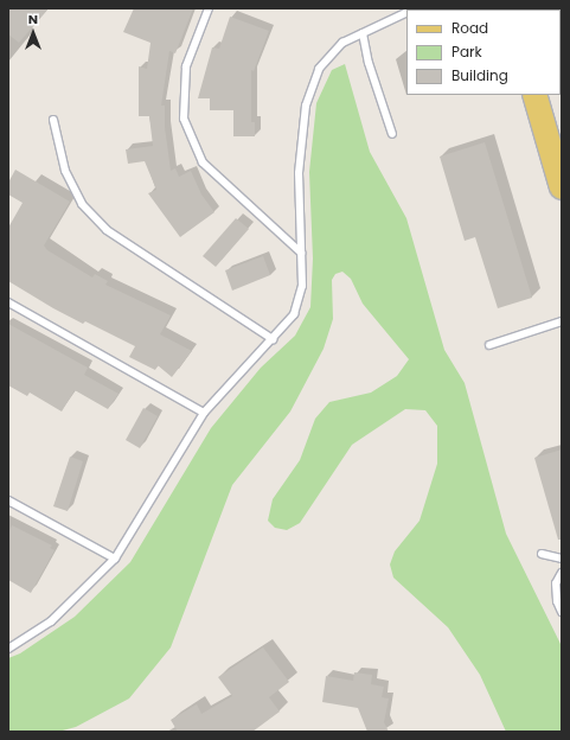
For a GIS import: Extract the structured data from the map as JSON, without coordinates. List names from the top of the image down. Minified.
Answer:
{"legend":["Road","Park","Building"],"north":"top"}
